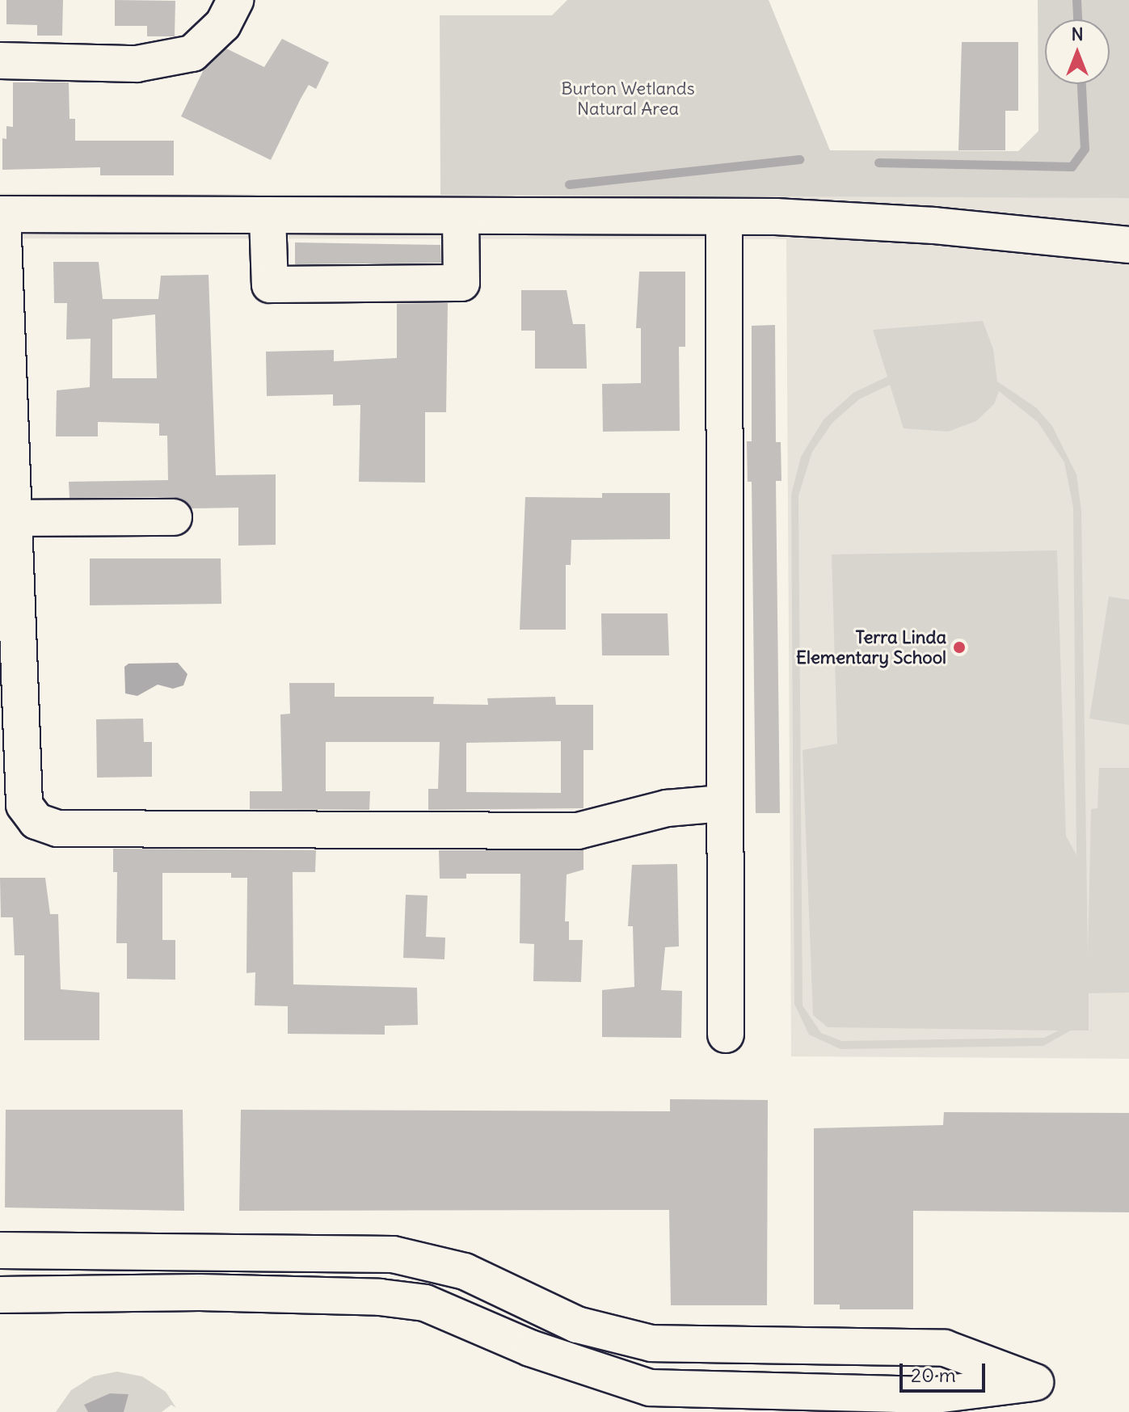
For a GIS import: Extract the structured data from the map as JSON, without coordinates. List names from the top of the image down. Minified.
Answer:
{"parks":["Burton Wetlands Natural Area"],"places":["Terra Linda Elementary School"],"scale_bar":"20 m","north":"top"}
